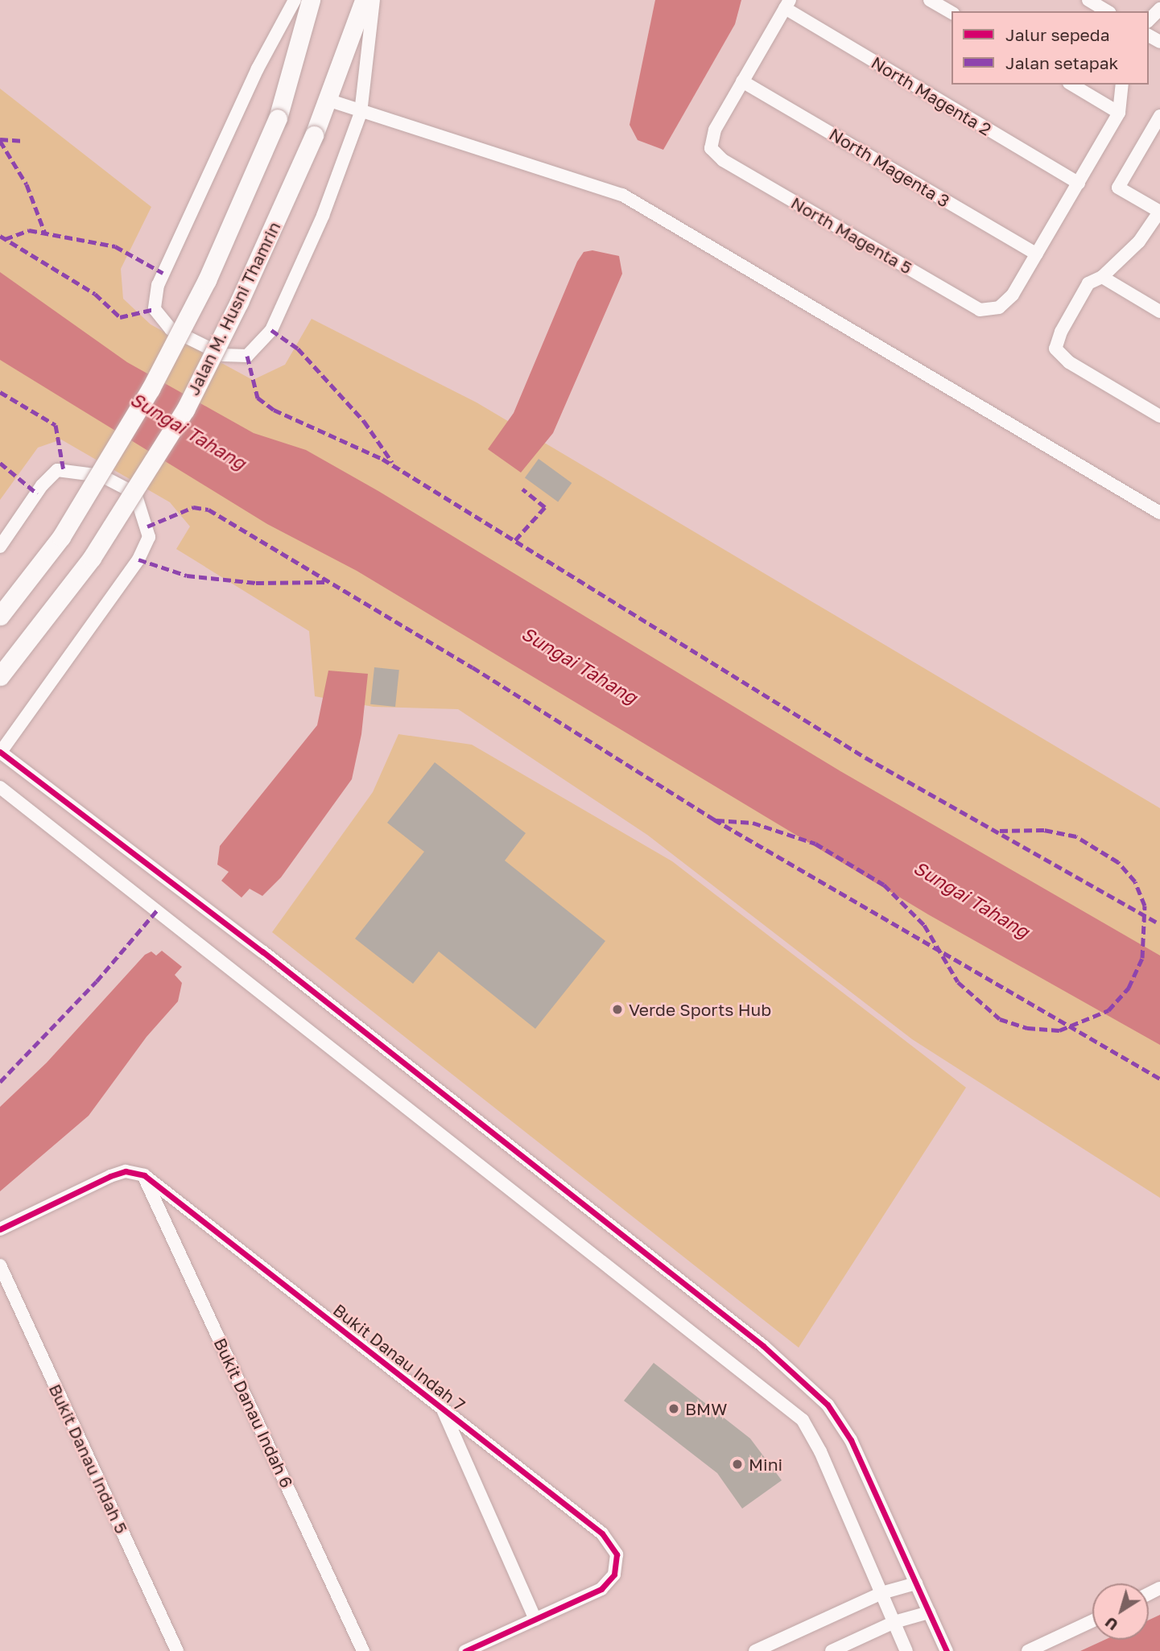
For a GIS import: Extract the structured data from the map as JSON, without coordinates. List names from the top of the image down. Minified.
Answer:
{"streets":{"main road":["Jalan M. Husni Thamrin"],"street":["North Magenta 2","North Magenta 3","North Magenta 5","Bukit Danau Indah 7","Bukit Danau Indah 6","Bukit Danau Indah 5"]},"crossings":[["North Magenta 3","North Magenta 5"],["Bukit Danau Indah 7","Bukit Danau Indah 6"]],"water":["Sungai Tahang"],"places":["Verde Sports Hub","BMW","Mini"],"legend":["Jalur sepeda","Jalan setapak"],"north":"bottom left"}
